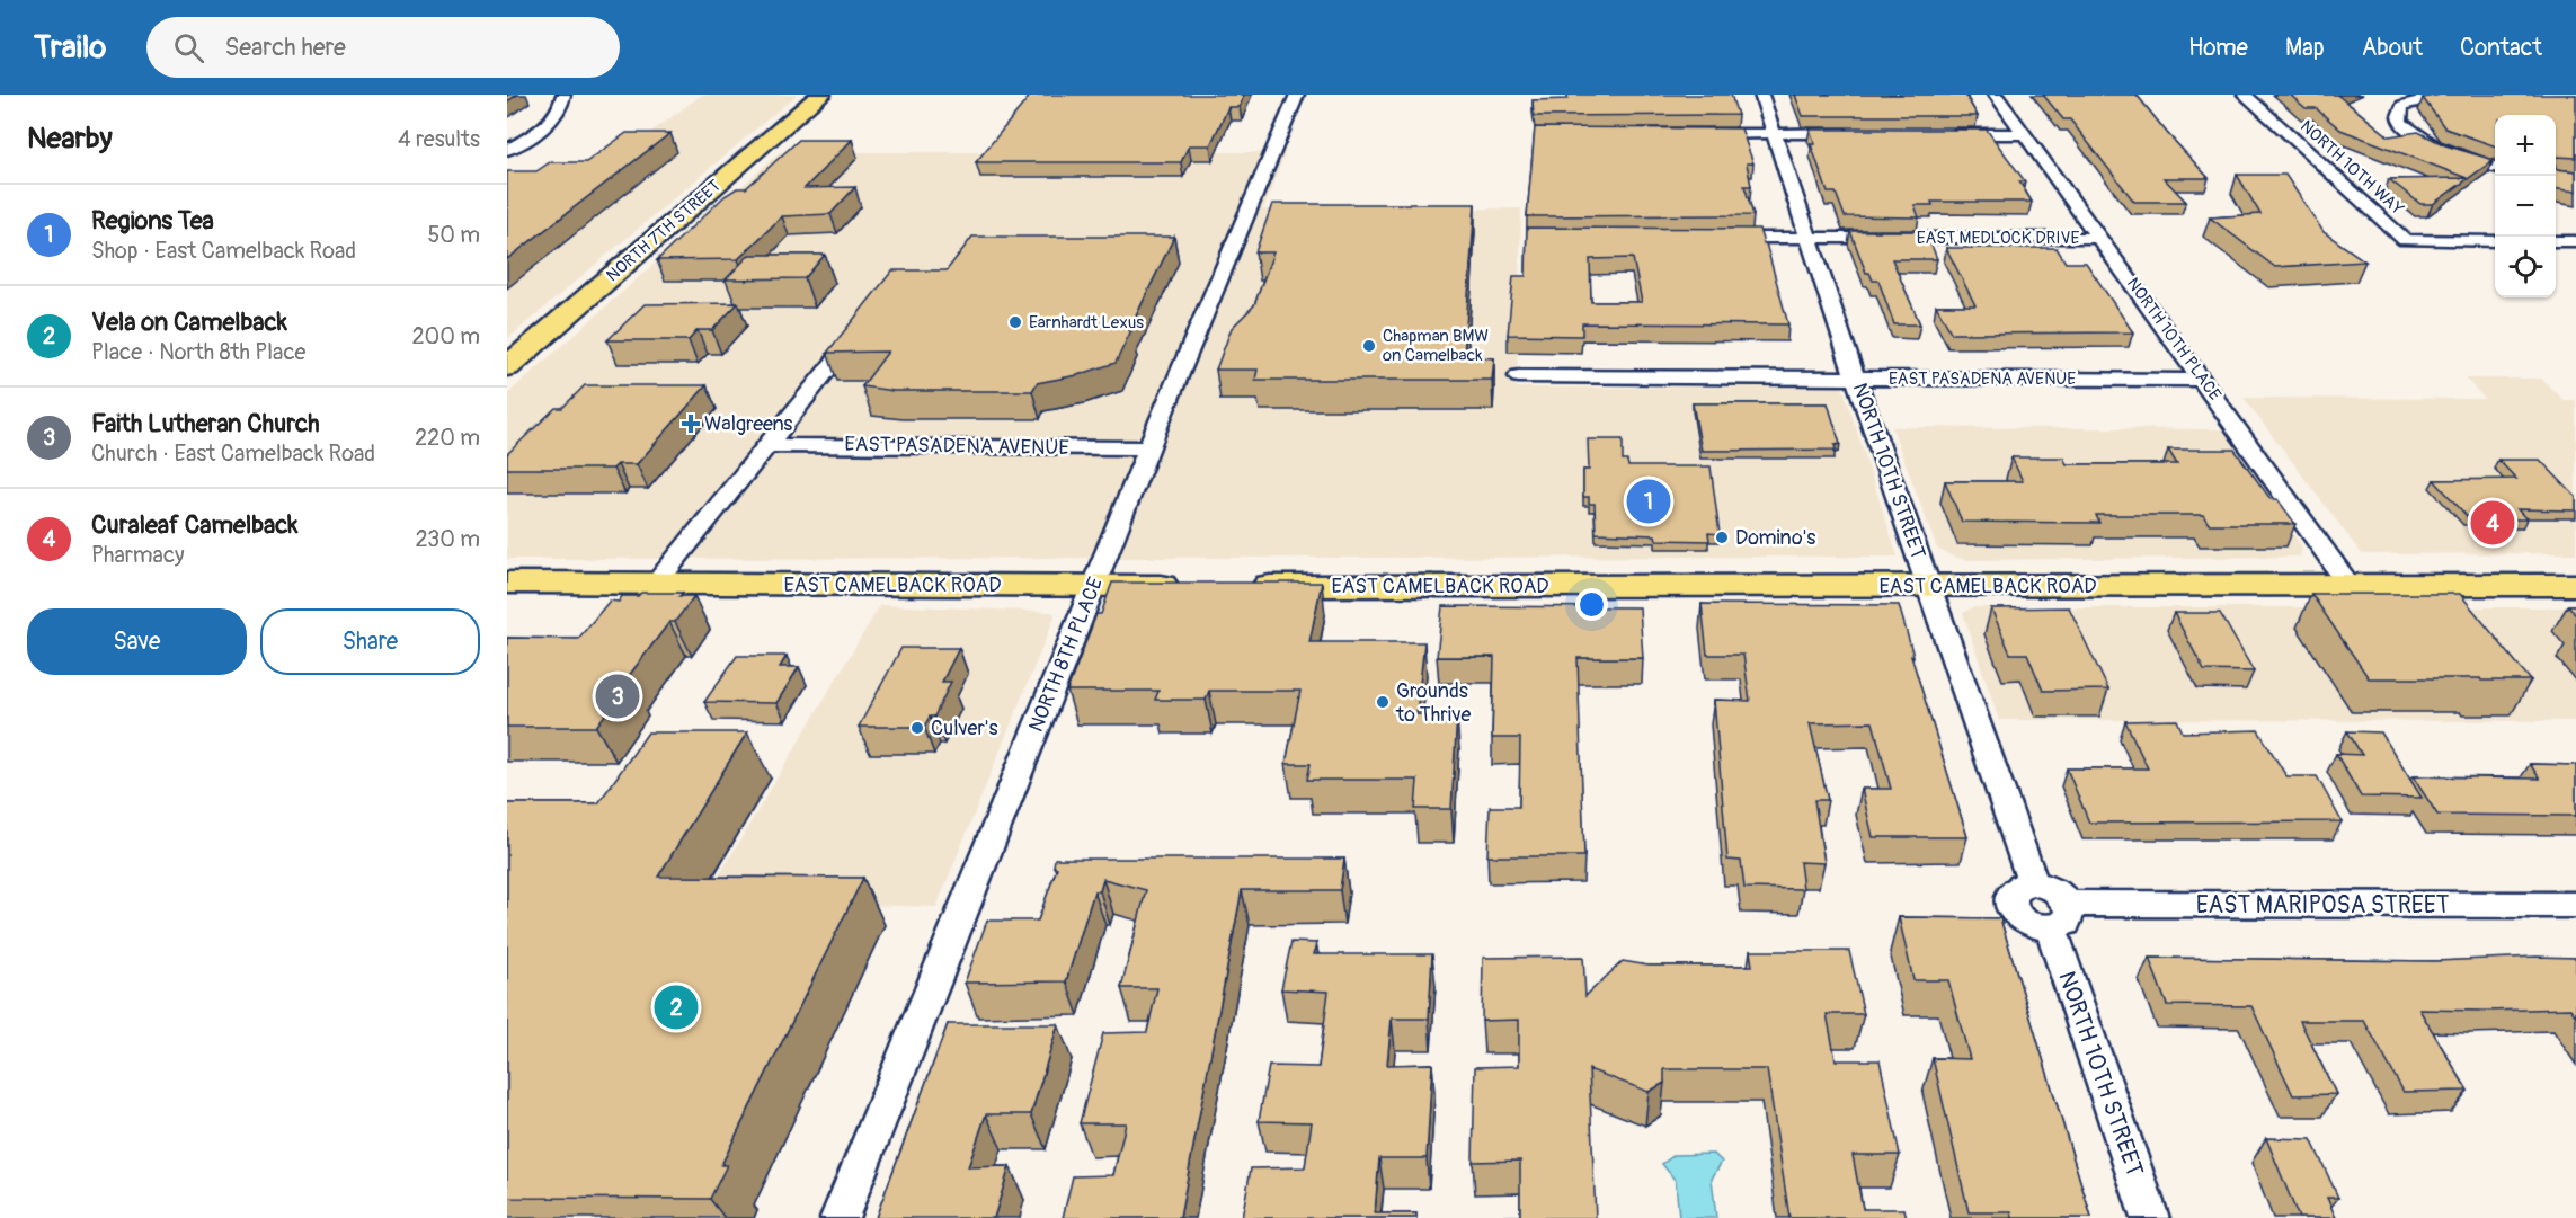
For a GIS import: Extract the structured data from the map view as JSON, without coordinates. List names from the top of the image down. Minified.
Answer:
{"streets":{"main road":["NORTH 7TH STREET","EAST CAMELBACK ROAD"],"street":["NORTH 10TH WAY","EAST MEDLOCK DRIVE","NORTH 10TH PLACE","EAST PASADENA AVENUE","NORTH 10TH STREET","NORTH 8TH PLACE","EAST MARIPOSA STREET"]},"crossings":[["EAST MEDLOCK DRIVE","NORTH 10TH PLACE"],["EAST MEDLOCK DRIVE","NORTH 10TH STREET"],["NORTH 10TH PLACE","EAST PASADENA AVENUE"],["NORTH 10TH PLACE","EAST CAMELBACK ROAD"],["EAST PASADENA AVENUE","NORTH 10TH STREET"],["EAST PASADENA AVENUE","NORTH 8TH PLACE"],["NORTH 10TH STREET","EAST CAMELBACK ROAD"],["NORTH 10TH STREET","EAST MARIPOSA STREET"],["EAST CAMELBACK ROAD","NORTH 8TH PLACE"]],"places":{"other":["Earnhardt Lexus","Chapman BMW on Camelback","Domino's","Grounds to Thrive","Culver's"],"health":["Walgreens"]},"page":{"header":"Trailo","search":"Search here","nav":["Home","Map","About","Contact"],"heading":["Nearby","4 results"],"map_buttons":["+","−"],"list":[{"mark":"1","name":"Regions Tea","note":"Shop · East Camelback Road","value":"50 m"},{"mark":"2","name":"Vela on Camelback","note":"Place · North 8th Place","value":"200 m"},{"mark":"3","name":"Faith Lutheran Church","note":"Church · East Camelback Road","value":"220 m"},{"mark":"4","name":"Curaleaf Camelback","note":"Pharmacy","value":"230 m"}],"pins":["1","4","3","2"],"buttons":["Save","Share"]}}
